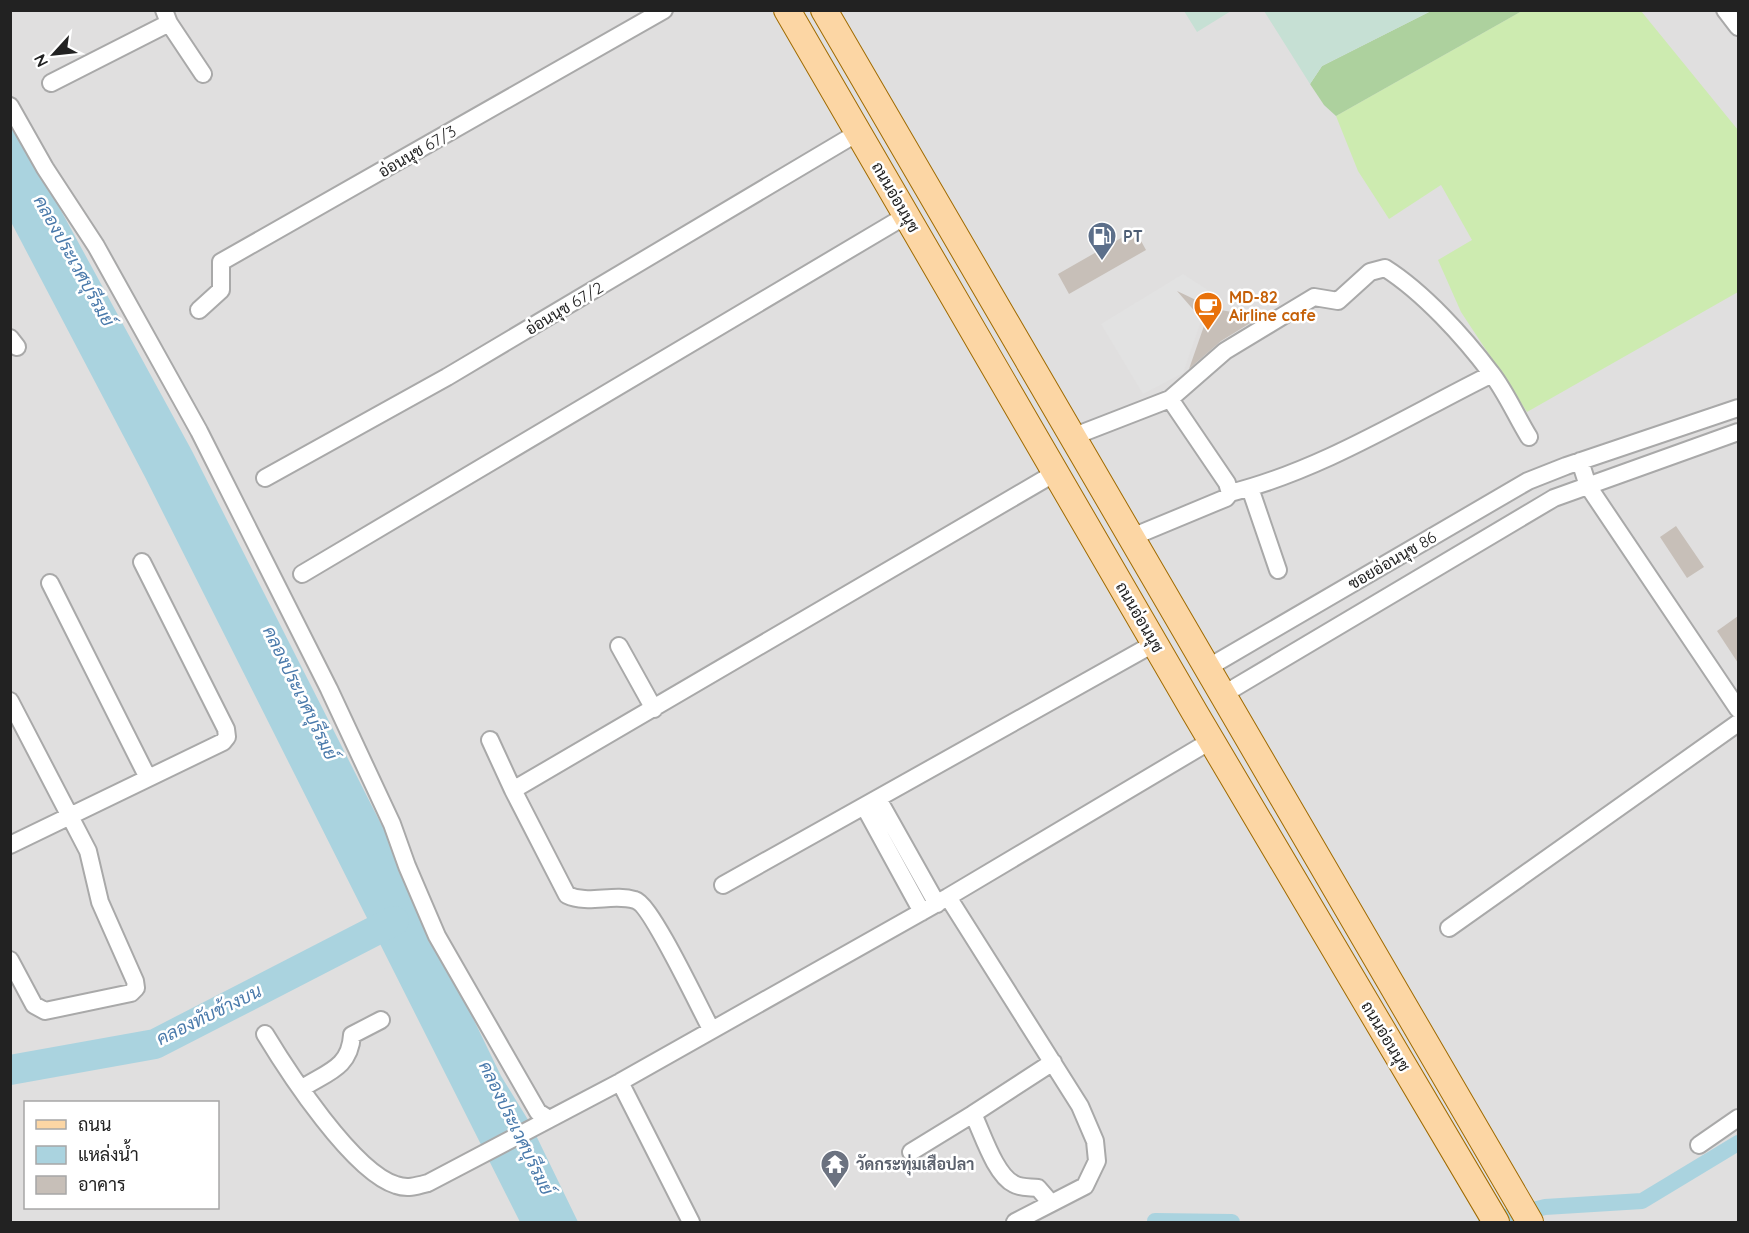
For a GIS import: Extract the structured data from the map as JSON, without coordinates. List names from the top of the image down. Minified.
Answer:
{"streets":{"main road":["ถนนอ่อนนุช"],"street":["อ่อนนุช 67/3","อ่อนนุช 67/2","ซอยอ่อนนุช 86"]},"crossings":[["ถนนอ่อนนุช","อ่อนนุช 67/2"],["ถนนอ่อนนุช","ซอยอ่อนนุช 86"]],"water":["คลองประเวศบุรีรมย์","คลองทับช้างบน"],"places":{"fuel station":["PT"],"cafe":["MD-82 Airline cafe"],"temple":["วัดกระทุ่มเสือปลา"]},"legend":["ถนน","แหล่งน้ำ","อาคาร"],"north":"bottom left"}
